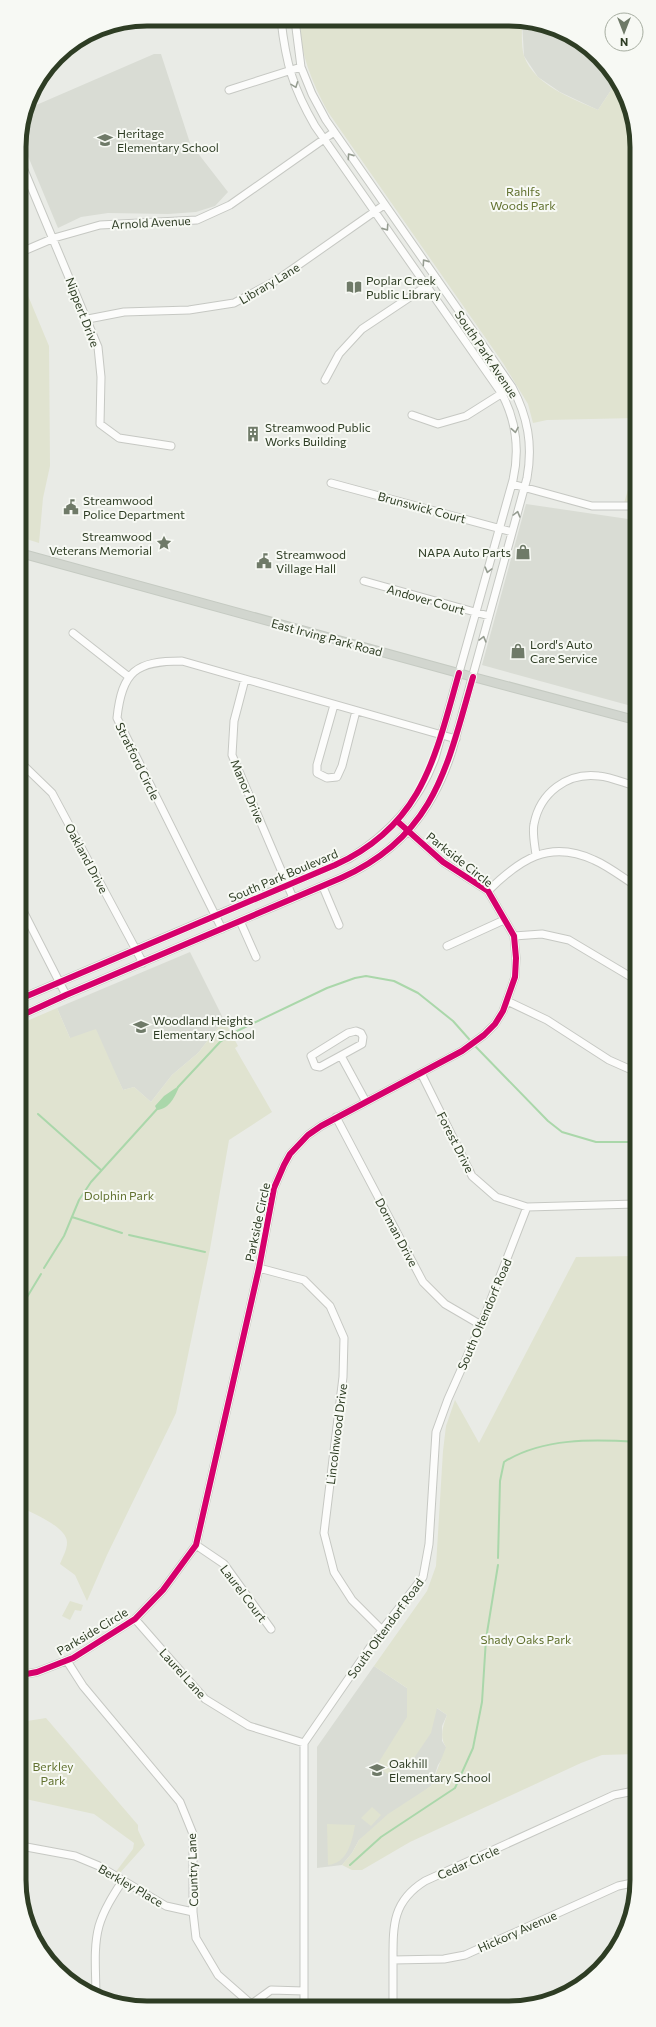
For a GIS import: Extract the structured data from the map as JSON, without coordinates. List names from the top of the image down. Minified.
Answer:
{"streets":{"main road":["East Irving Park Road"],"street":["Arnold Avenue","Library Lane","Nippert Drive","South Park Avenue","Brunswick Court","Andover Court","Stratford Circle","Manor Drive","Oakland Drive","Parkside Circle","South Park Boulevard","Forest Drive","Dorman Drive","South Oltendorf Road","Lincolnwood Drive","Laurel Court","Laurel Lane","Cedar Circle","Country Lane","Berkley Place","Hickory Avenue"]},"crossings":[["Arnold Avenue","Nippert Drive"],["Arnold Avenue","South Park Avenue"],["Library Lane","Nippert Drive"],["Library Lane","South Park Avenue"],["South Park Avenue","Brunswick Court"],["South Park Avenue","Andover Court"],["South Park Avenue","East Irving Park Road"],["South Park Avenue","South Park Boulevard"],["East Irving Park Road","South Park Boulevard"],["Stratford Circle","Manor Drive"],["Stratford Circle","South Park Boulevard"],["Manor Drive","South Park Boulevard"],["Oakland Drive","South Park Boulevard"],["Parkside Circle","South Park Boulevard"],["Parkside Circle","Forest Drive"],["Parkside Circle","Dorman Drive"],["Parkside Circle","Lincolnwood Drive"],["Parkside Circle","Laurel Court"],["Parkside Circle","Laurel Lane"],["Parkside Circle","Country Lane"],["Forest Drive","South Oltendorf Road"],["Dorman Drive","South Oltendorf Road"],["South Oltendorf Road","Lincolnwood Drive"],["South Oltendorf Road","Laurel Lane"],["Cedar Circle","Hickory Avenue"],["Country Lane","Berkley Place"]],"parks":["Rahlfs Woods Park","Dolphin Park","Shady Oaks Park","Berkley Park"],"places":{"school or university":["Heritage Elementary School","Woodland Heights Elementary School","Oakhill Elementary School"],"library":["Poplar Creek Public Library"],"building":["Streamwood Public Works Building"],"public building":["Streamwood Police Department","Streamwood Village Hall"],"place":["Streamwood Veterans Memorial"],"shop":["NAPA Auto Parts","Lord's Auto Care Service"]},"north":"bottom"}
